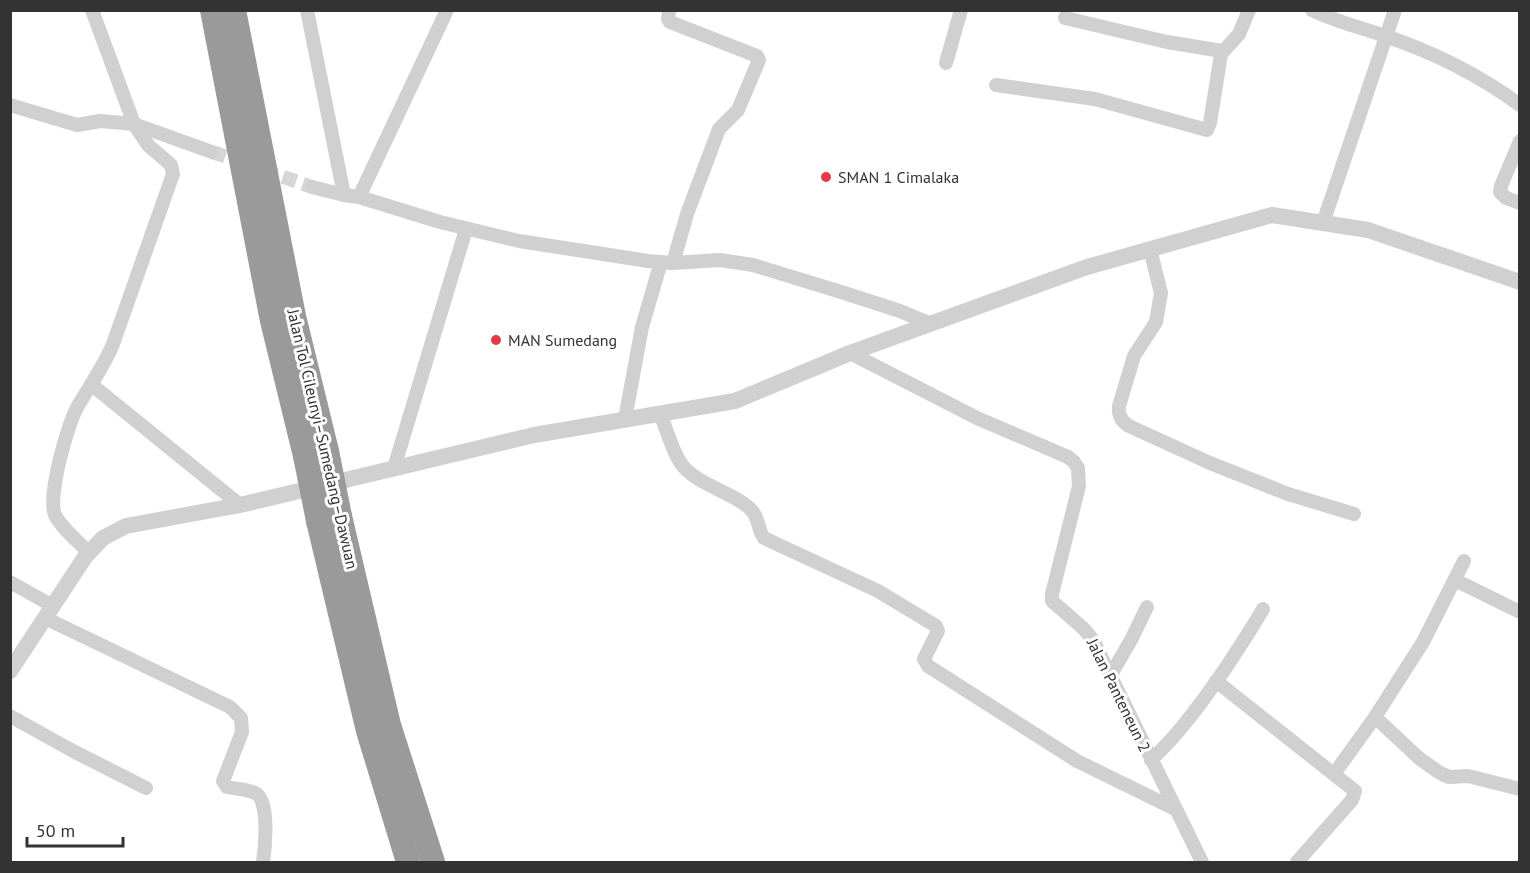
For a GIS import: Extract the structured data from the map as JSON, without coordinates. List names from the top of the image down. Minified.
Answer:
{"streets":{"highway":["Jalan Tol Cileunyi–Sumedang–Dawuan"],"street":["Jalan Panteneun 2"]},"places":["SMAN 1 Cimalaka","MAN Sumedang"],"scale_bar":"50 m"}
